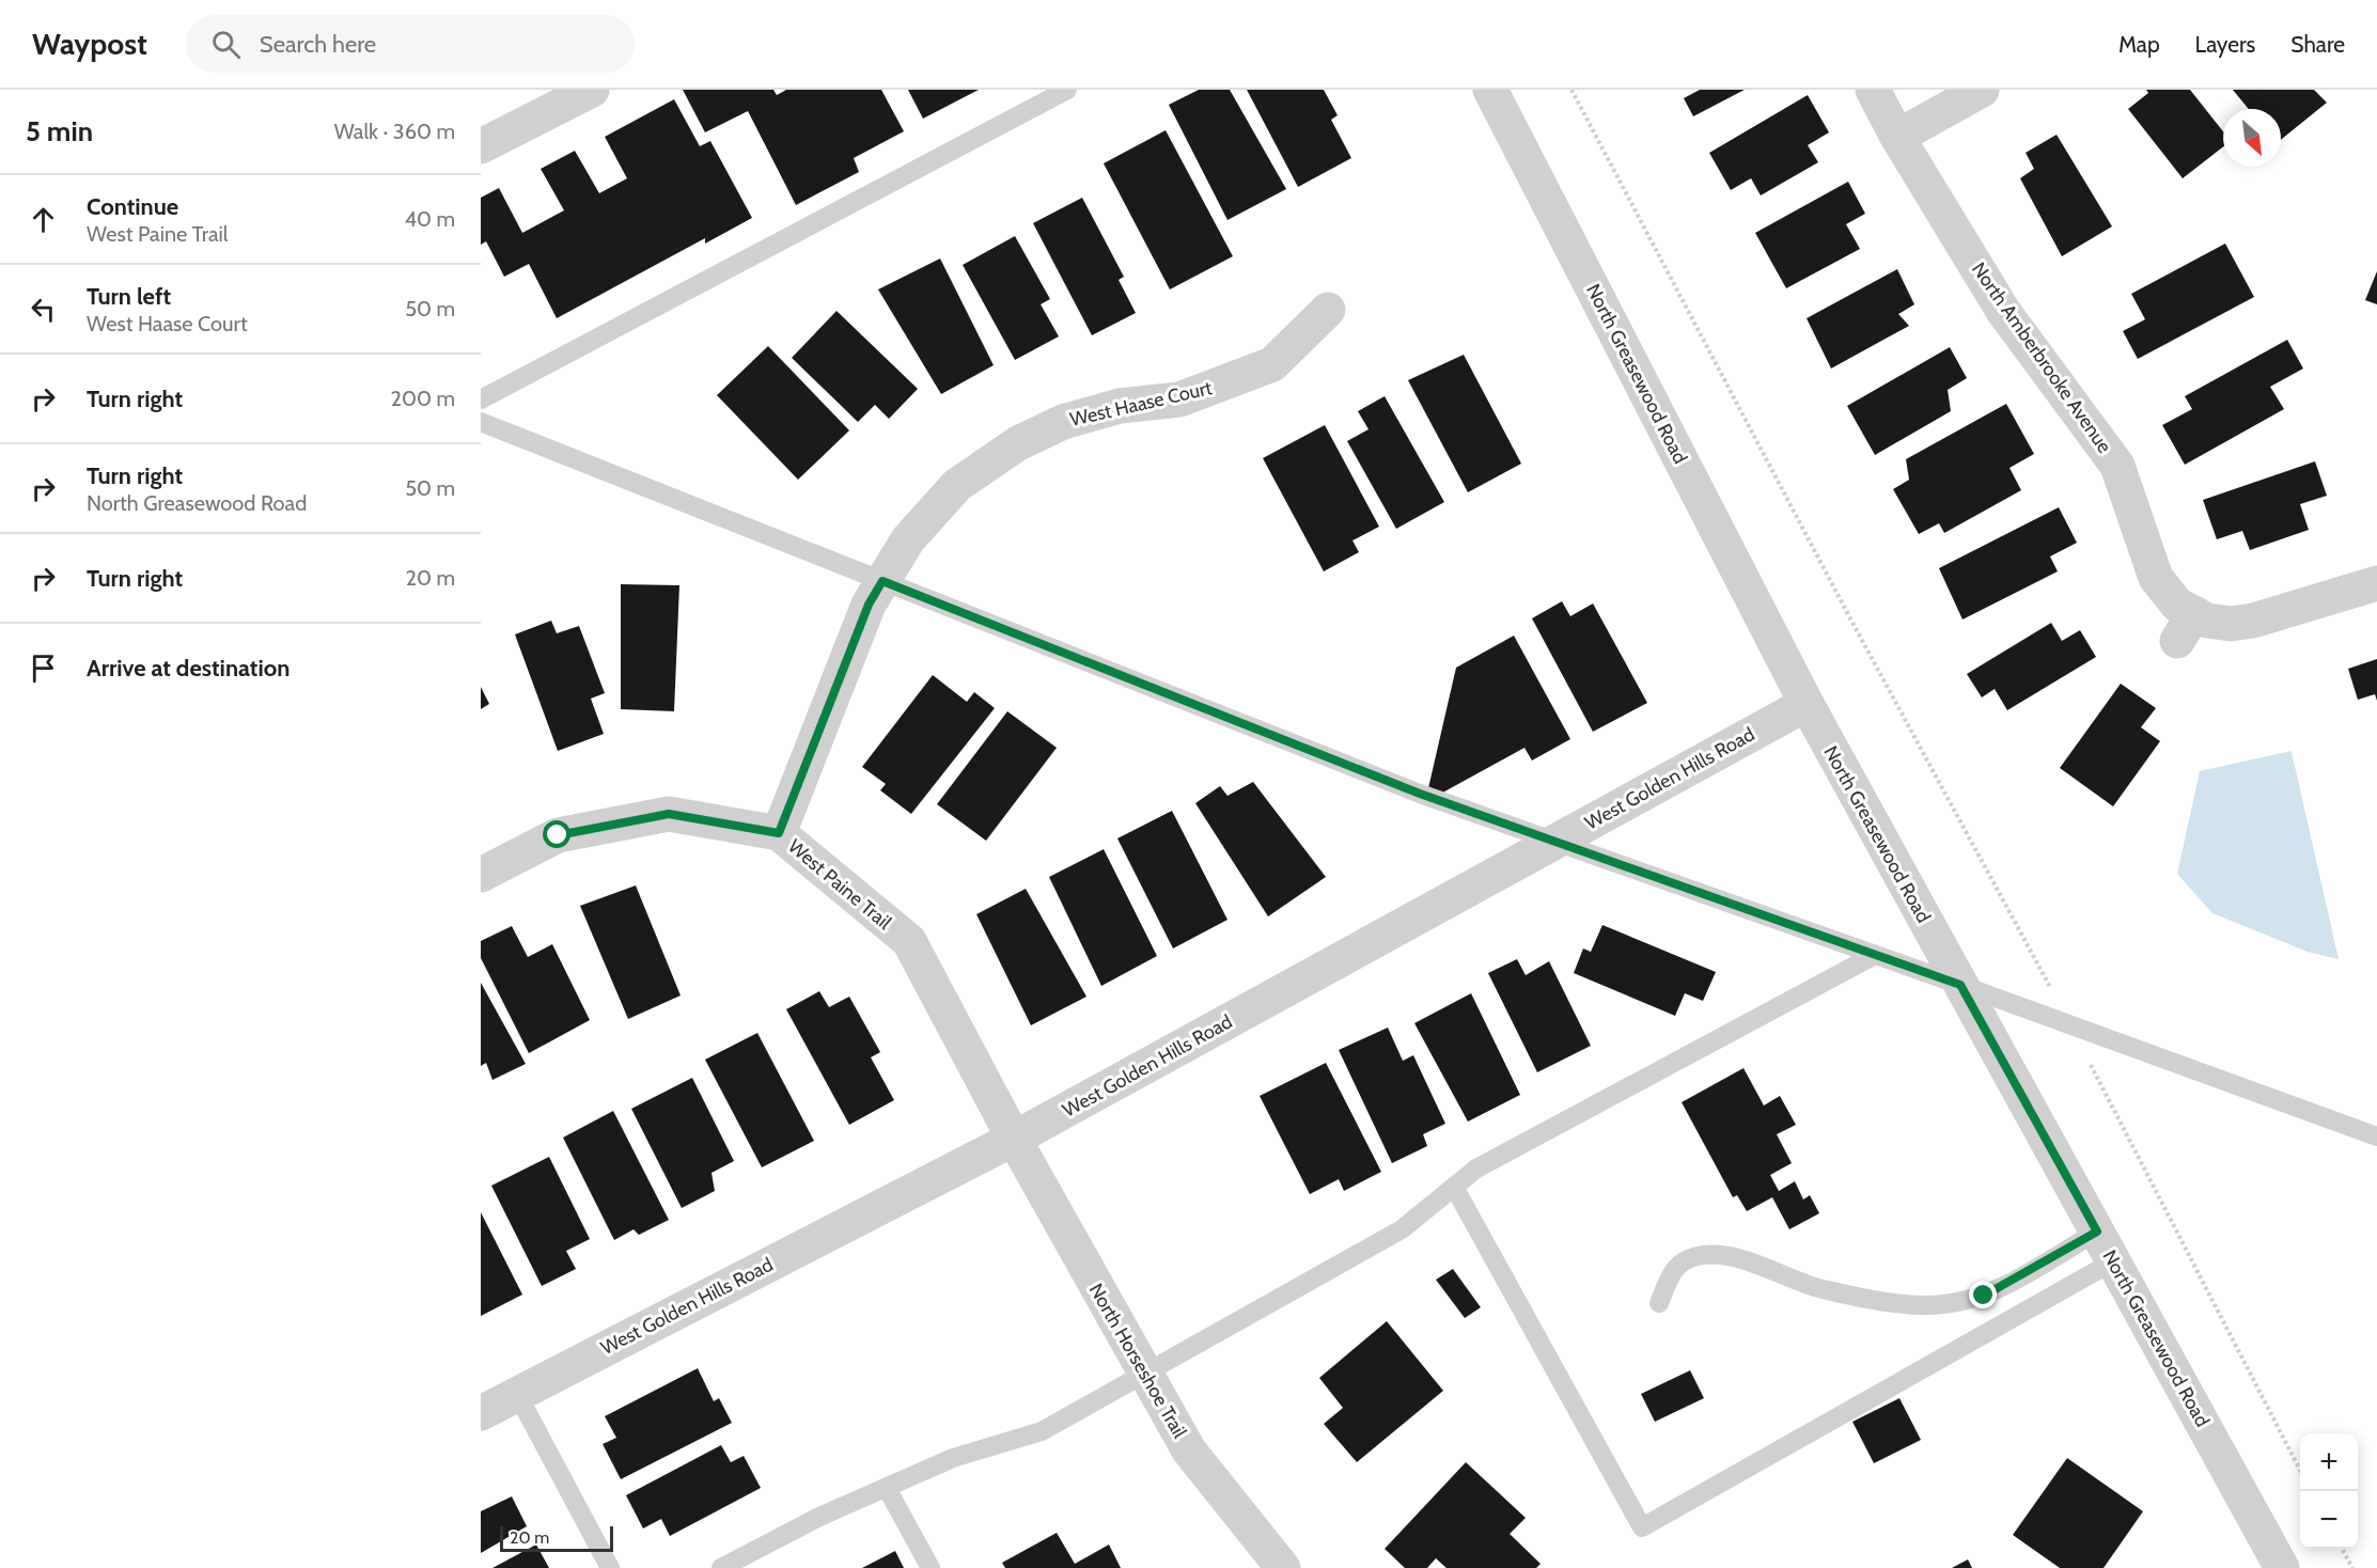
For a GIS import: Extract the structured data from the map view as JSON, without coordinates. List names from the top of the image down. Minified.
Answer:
{"streets":{"street":["North Amberbrooke Avenue","North Greasewood Road","West Haase Court","West Golden Hills Road","West Paine Trail","North Horseshoe Trail"]},"crossings":[["North Greasewood Road","West Golden Hills Road"],["West Haase Court","West Paine Trail"],["West Golden Hills Road","West Paine Trail"],["West Golden Hills Road","North Horseshoe Trail"],["West Paine Trail","North Horseshoe Trail"]],"scale_bar":"20 m","north":"bottom right","page":{"header":"Waypost","search":"Search here","nav":["Map","Layers","Share"],"heading":["5 min","Walk · 360 m"],"list":[["Continue","West Paine Trail","40 m"],["Turn left","West Haase Court","50 m"],["Turn right","200 m"],["Turn right","North Greasewood Road","50 m"],["Turn right","20 m"],"Arrive at destination"],"map_buttons":["+","−"],"scale":"20 m"}}
